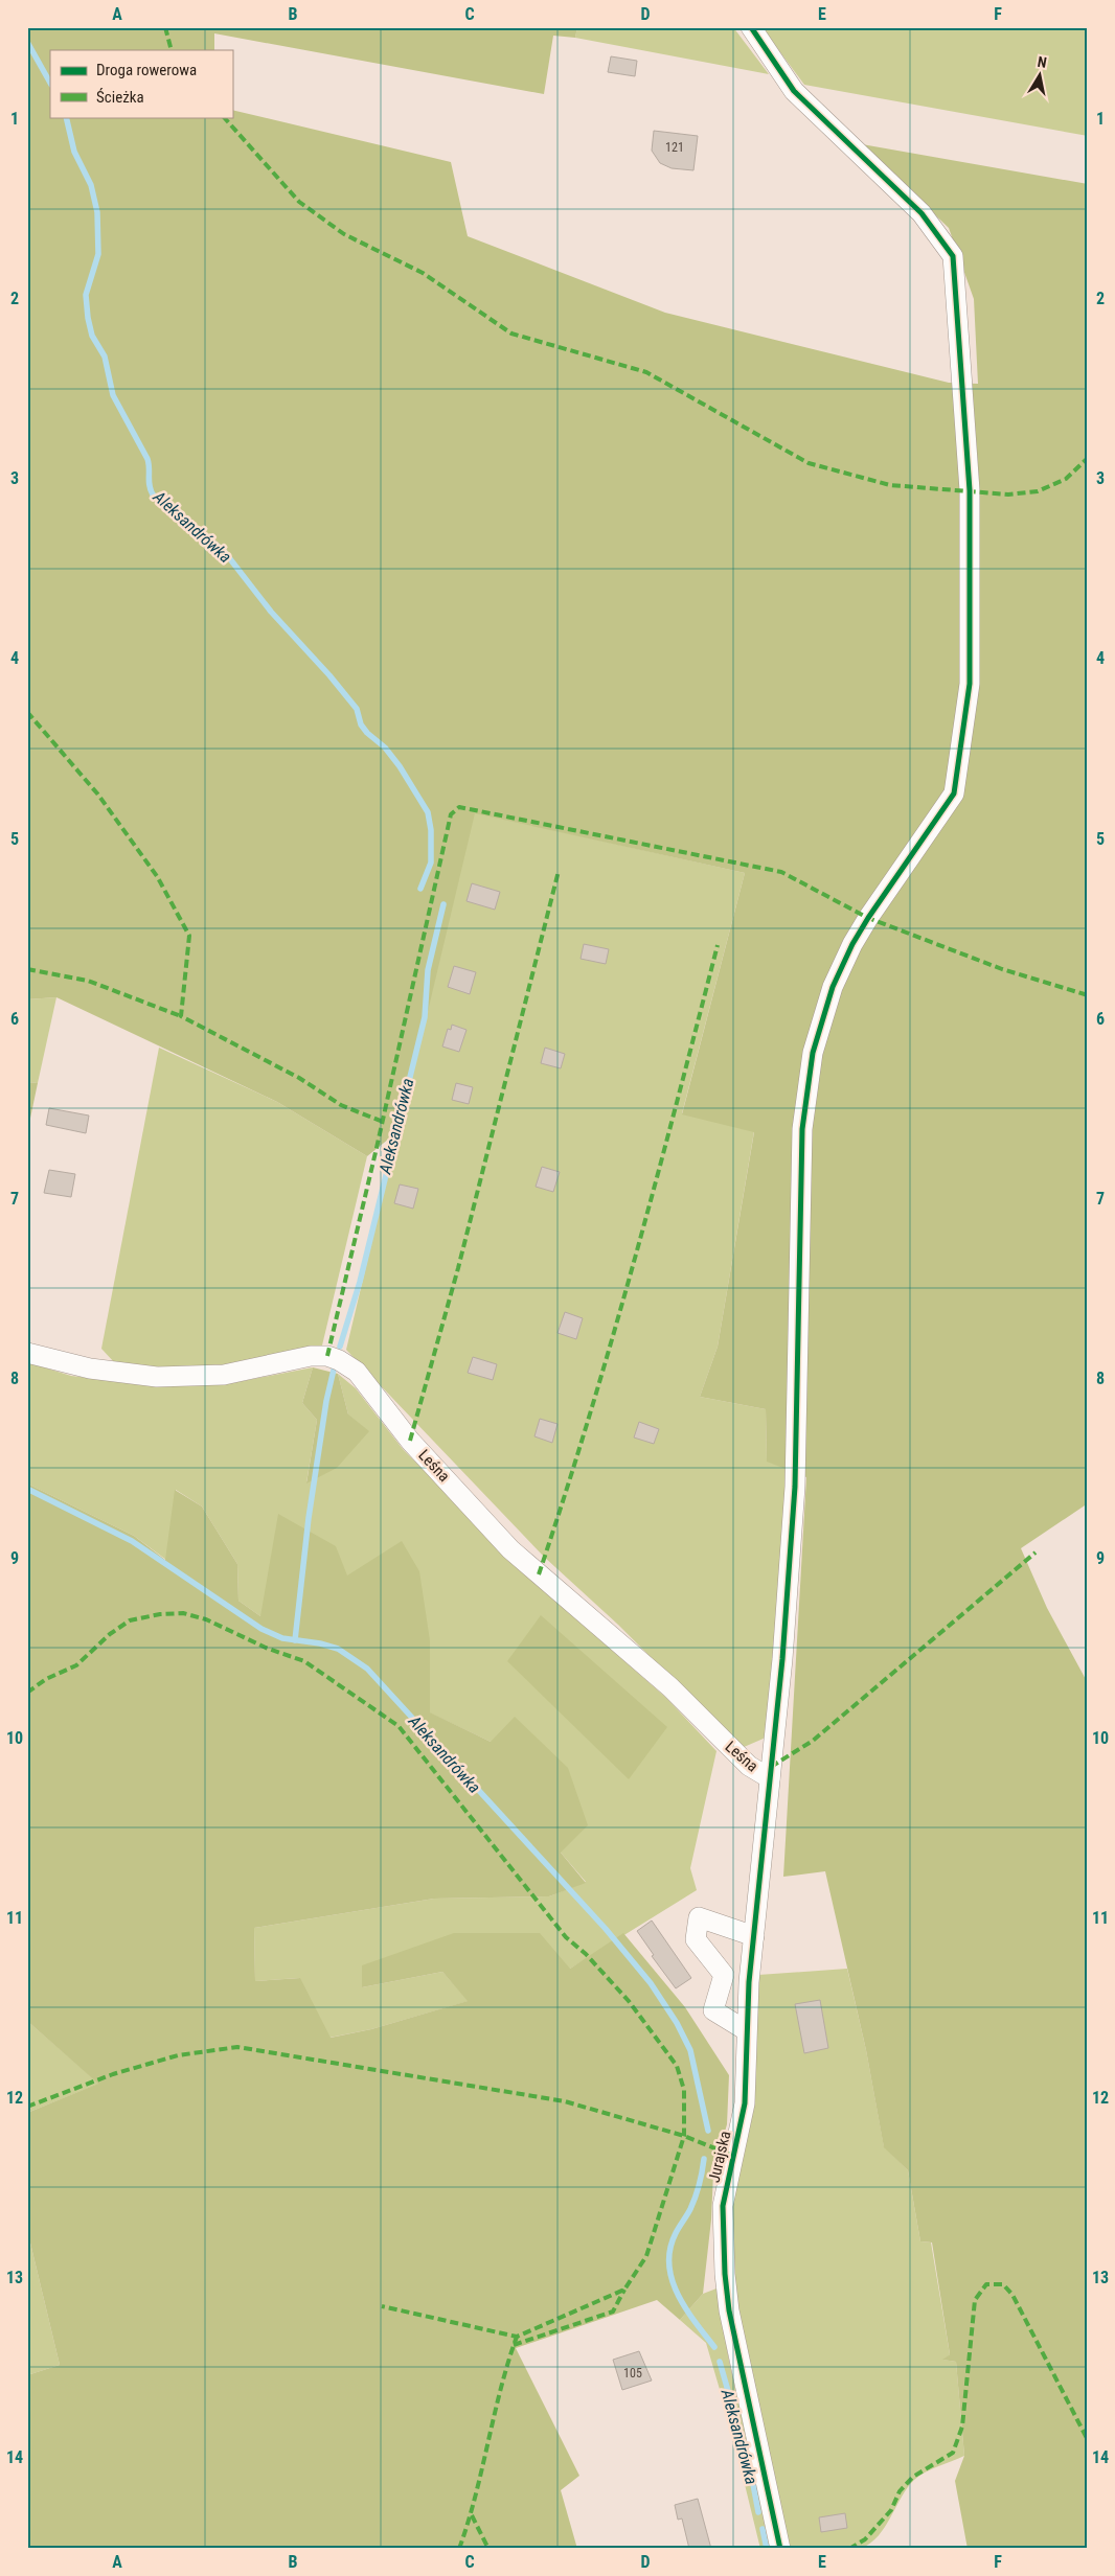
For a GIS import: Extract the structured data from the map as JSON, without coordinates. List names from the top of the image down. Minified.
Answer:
{"streets":{"street":["Leśna","Jurajska"]},"crossings":[["Leśna","Jurajska"]],"water":["Aleksandrówka"],"house_numbers":["121","105"],"legend":["Droga rowerowa","Ścieżka"],"north":"top","grid":{"columns":["A","B","C","D","E","F"],"rows":["1","2","3","4","5","6","7","8","9","10","11","12","13","14"]}}
